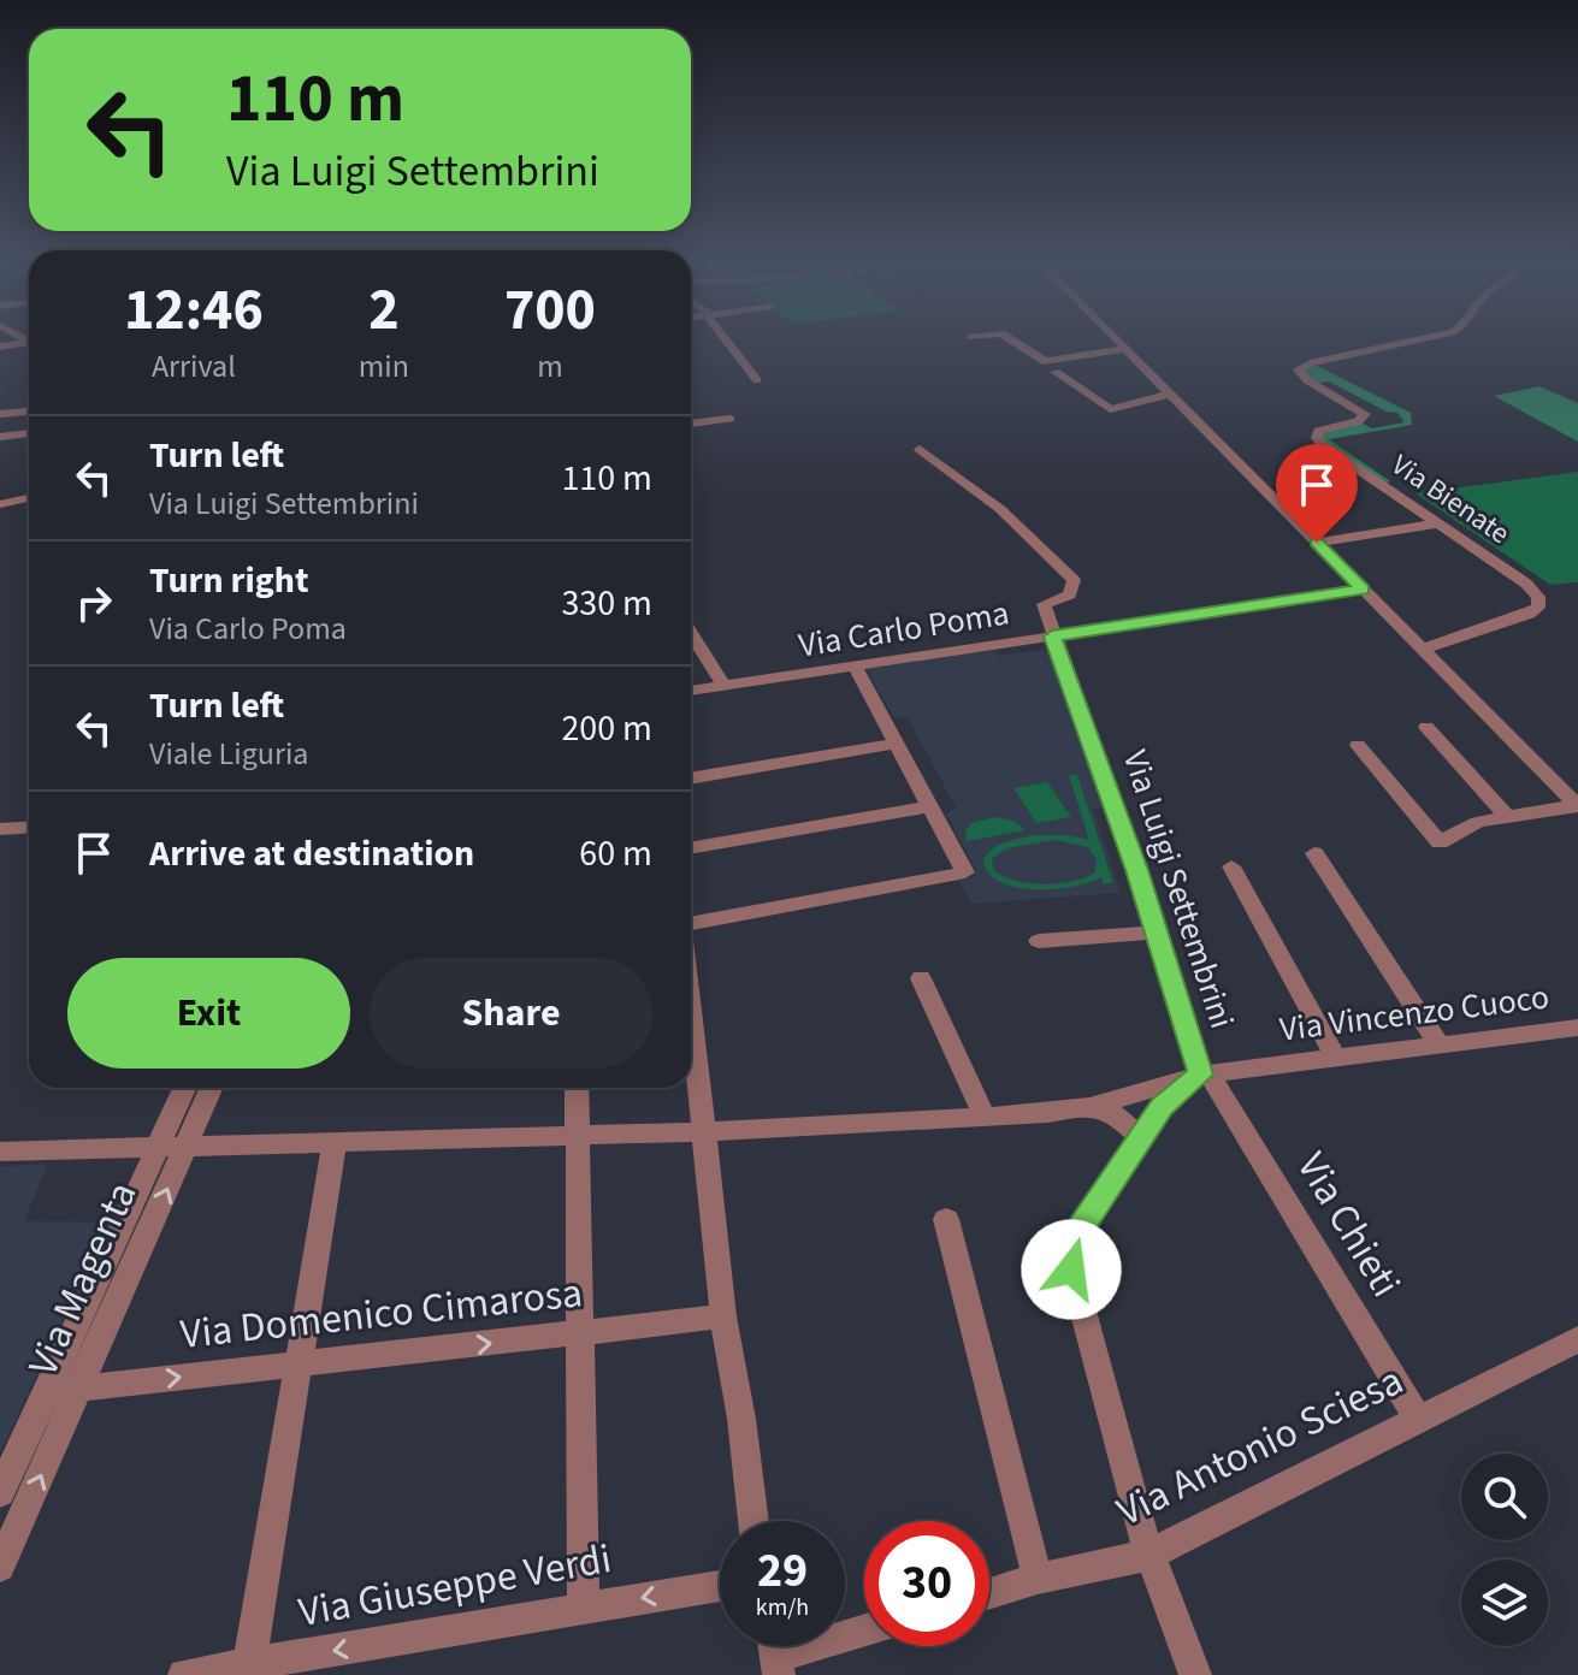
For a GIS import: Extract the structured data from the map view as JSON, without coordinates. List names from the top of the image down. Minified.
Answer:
{"streets":{"street":["Via Bienate","Via Carlo Poma","Via Luigi Settembrini","Via Vincenzo Cuoco","Via Chieti","Via Magenta","Via Domenico Cimarosa","Via Antonio Sciesa","Via Giuseppe Verdi"]},"crossings":[["Via Carlo Poma","Via Luigi Settembrini"],["Via Luigi Settembrini","Via Vincenzo Cuoco"],["Via Luigi Settembrini","Via Chieti"],["Via Luigi Settembrini","Via Antonio Sciesa"],["Via Vincenzo Cuoco","Via Chieti"],["Via Vincenzo Cuoco","Via Magenta"],["Via Chieti","Via Antonio Sciesa"],["Via Magenta","Via Domenico Cimarosa"]],"one_way":["Via Domenico Cimarosa","Via Giuseppe Verdi"],"page":{"turn":["110 m","Via Luigi Settembrini"],"eta":["12:46","Arrival","2","min","700","m"],"list":[{"name":"Turn left","note":"Via Luigi Settembrini","value":"110 m"},{"name":"Turn right","note":"Via Carlo Poma","value":"330 m"},{"name":"Turn left","note":"Viale Liguria","value":"200 m"},{"name":"Arrive at destination","value":"60 m"}],"buttons":["Exit","Share"],"speed":"29 km/h","limit":"30"}}
